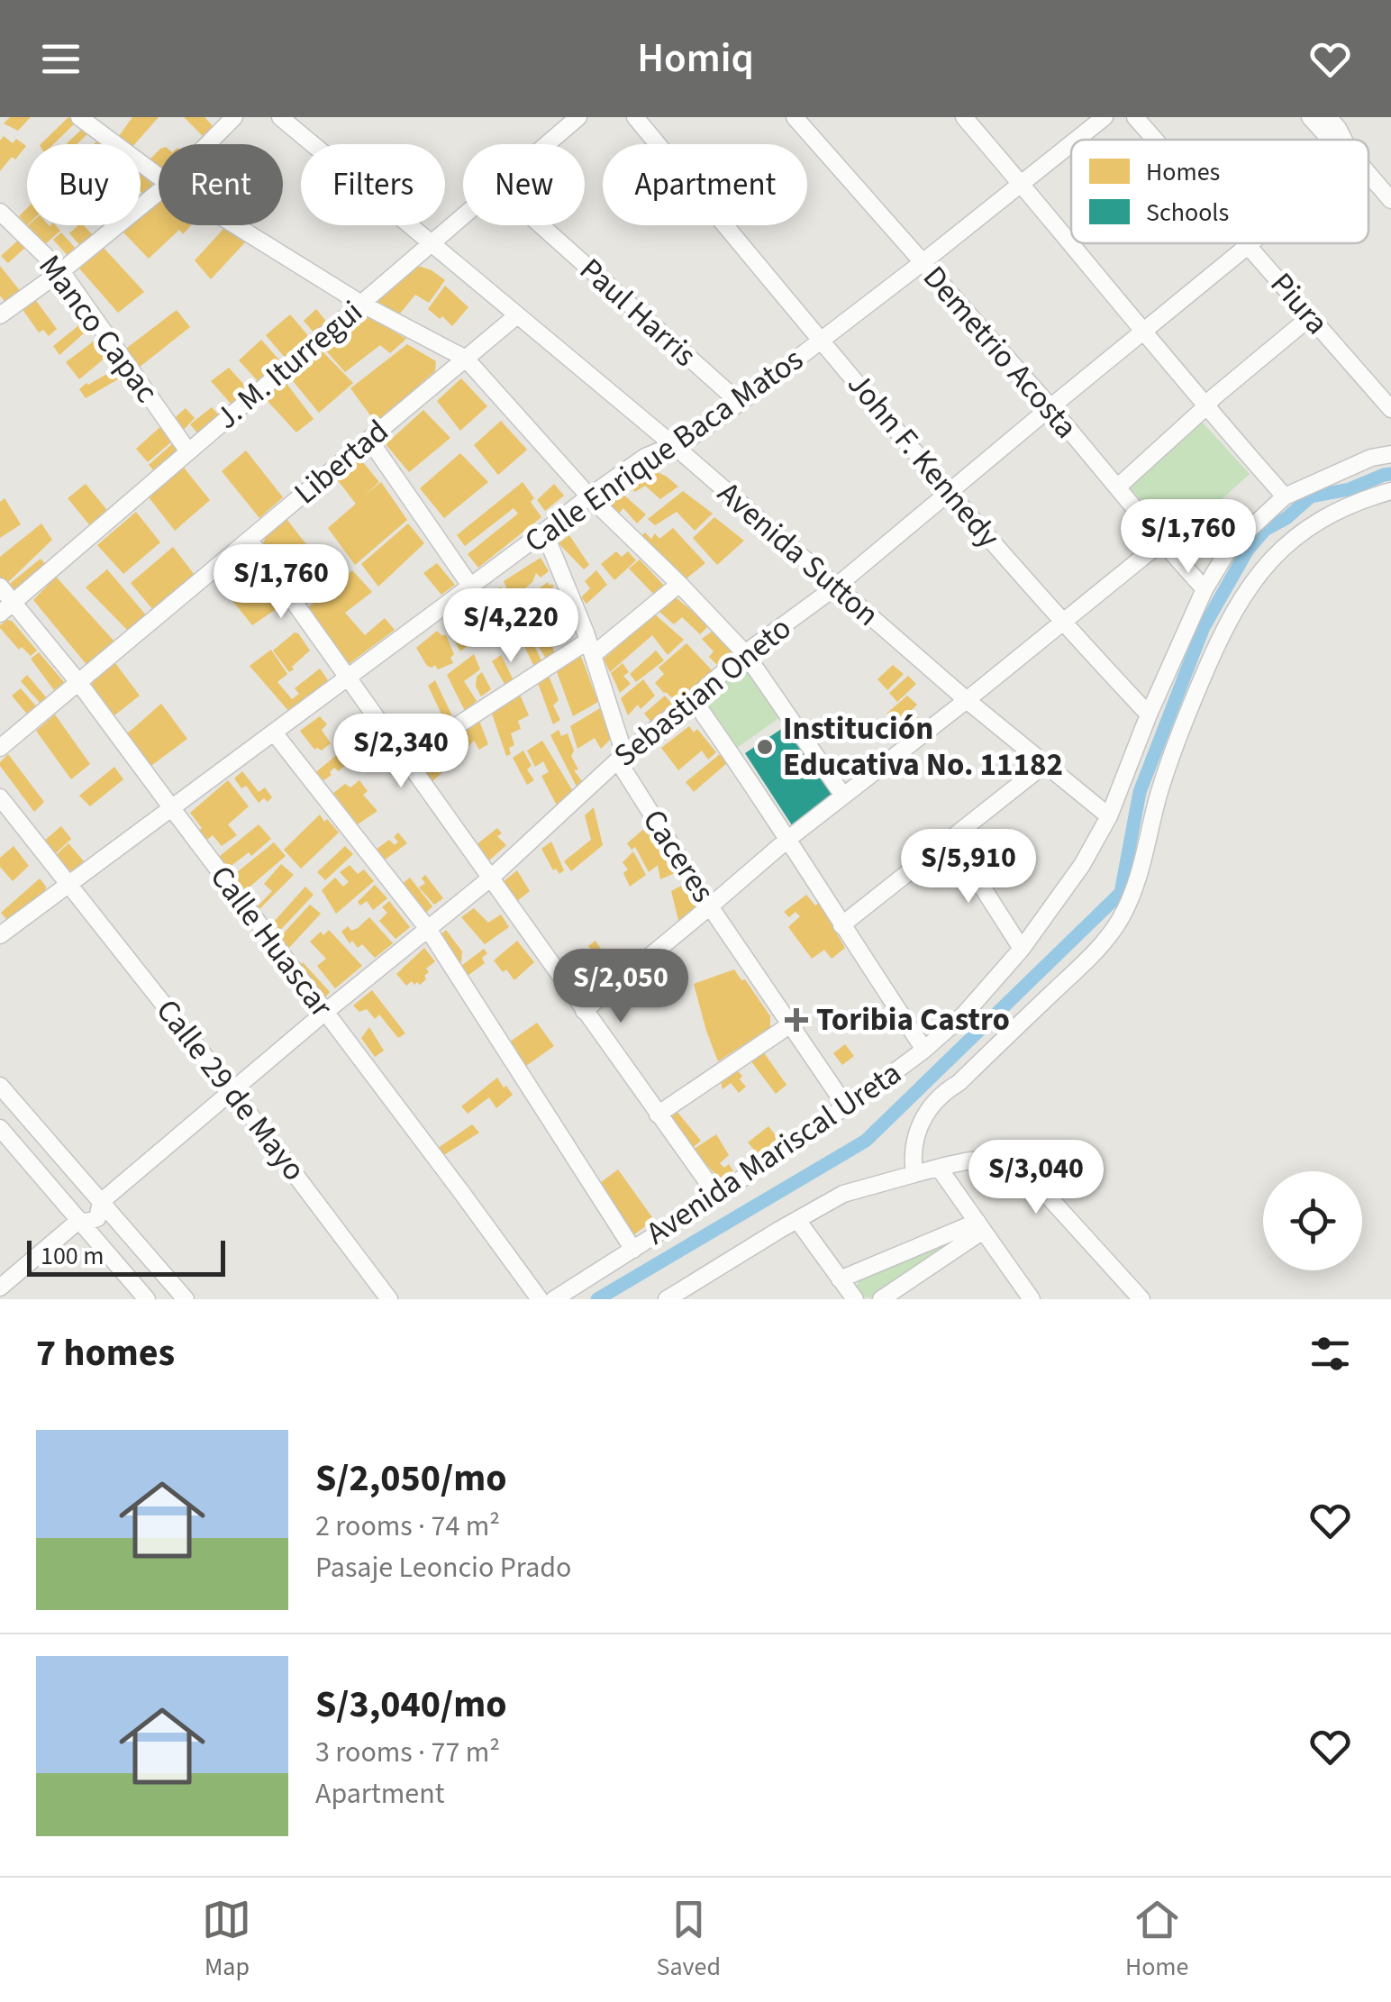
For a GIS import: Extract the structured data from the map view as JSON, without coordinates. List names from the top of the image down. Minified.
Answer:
{"streets":{"street":["Piura","Paul Harris","Manco Capac","Demetrio Acosta","J. M. Iturregui","Calle Enrique Baca Matos","John F. Kennedy","Libertad","Avenida Sutton","Sebastian Oneto","Caceres","Calle Huascar","Calle 29 de Mayo","Avenida Mariscal Ureta"]},"crossings":[["Piura","Sebastian Oneto"],["Paul Harris","Calle Enrique Baca Matos"],["Manco Capac","J. M. Iturregui"],["Demetrio Acosta","Calle Enrique Baca Matos"],["Demetrio Acosta","Sebastian Oneto"],["Demetrio Acosta","Avenida Mariscal Ureta"],["J. M. Iturregui","Avenida Sutton"],["J. M. Iturregui","Calle Huascar"],["Calle Enrique Baca Matos","John F. Kennedy"],["Calle Enrique Baca Matos","Avenida Sutton"],["Calle Enrique Baca Matos","Caceres"],["Calle Enrique Baca Matos","Calle Huascar"],["Calle Enrique Baca Matos","Calle 29 de Mayo"],["John F. Kennedy","Sebastian Oneto"],["John F. Kennedy","Avenida Mariscal Ureta"],["Libertad","Avenida Sutton"],["Libertad","Calle Huascar"],["Avenida Sutton","Sebastian Oneto"],["Avenida Sutton","Avenida Mariscal Ureta"],["Sebastian Oneto","Caceres"],["Sebastian Oneto","Calle Huascar"],["Sebastian Oneto","Calle 29 de Mayo"],["Caceres","Avenida Mariscal Ureta"]],"places":{"other":["Institución Educativa No. 11182"],"health":["Toribia Castro"]},"legend":["Homes","Schools"],"scale_bar":"100 m","page":{"header":"Homiq","chip":["Buy","Rent","Filters","New","Apartment"],"price":["S/1,760","S/1,760","S/4,220","S/2,340","S/5,910","S/2,050","S/3,040"],"scale":"100 m","heading":"7 homes","list":[{"name":"S/2,050/mo","note":"2 rooms · 74 m² · Pasaje Leoncio Prado"},{"name":"S/3,040/mo","note":"3 rooms · 77 m² · Apartment"}],"tabs":["Map","Saved","Home"]}}
